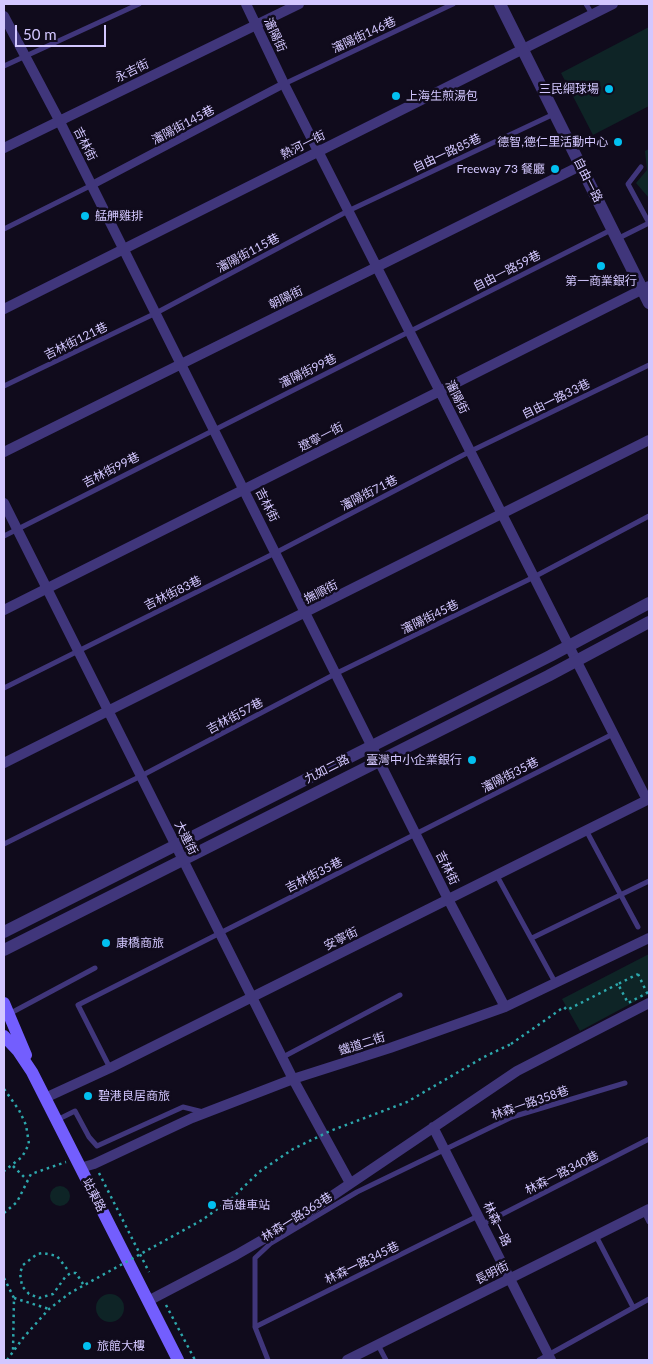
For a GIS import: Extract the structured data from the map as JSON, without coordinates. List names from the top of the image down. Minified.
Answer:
{"streets":{"main road":["站東路"],"street":["瀋陽街","永吉街","瀋陽街145巷","吉林街","熱河一街","自由一路","朝陽街","遼寧一街","撫順街","九如二路","大連街","安寧街","鐵道二街","林森一路","長明街"],"lane":["瀋陽街146巷","自由一路85巷","瀋陽街115巷","自由一路59巷","吉林街121巷","瀋陽街99巷","自由一路33巷","吉林街99巷","瀋陽街71巷","吉林街83巷","瀋陽街45巷","吉林街57巷","瀋陽街35巷","吉林街35巷","林森一路358巷","林森一路340巷","林森一路363巷","林森一路345巷"]},"crossings":[["瀋陽街","瀋陽街146巷"],["瀋陽街","永吉街"],["瀋陽街","瀋陽街145巷"],["瀋陽街","熱河一街"],["瀋陽街","自由一路85巷"],["瀋陽街","瀋陽街115巷"],["瀋陽街","自由一路59巷"],["瀋陽街","朝陽街"],["瀋陽街","瀋陽街99巷"],["瀋陽街","自由一路33巷"],["瀋陽街","遼寧一街"],["瀋陽街","瀋陽街71巷"],["瀋陽街","撫順街"],["瀋陽街","瀋陽街45巷"],["瀋陽街","九如二路"],["瀋陽街","瀋陽街35巷"],["瀋陽街","安寧街"],["瀋陽街146巷","瀋陽街145巷"],["永吉街","吉林街"],["瀋陽街145巷","吉林街"],["吉林街","熱河一街"],["吉林街","瀋陽街115巷"],["吉林街","朝陽街"],["吉林街","吉林街121巷"],["吉林街","瀋陽街99巷"],["吉林街","遼寧一街"],["吉林街","吉林街99巷"],["吉林街","瀋陽街71巷"],["吉林街","撫順街"],["吉林街","吉林街83巷"],["吉林街","瀋陽街45巷"],["吉林街","吉林街57巷"],["吉林街","九如二路"],["吉林街","瀋陽街35巷"],["吉林街","吉林街35巷"],["吉林街","安寧街"],["吉林街","鐵道二街"],["熱河一街","自由一路"],["自由一路85巷","自由一路"],["自由一路85巷","瀋陽街115巷"],["自由一路","自由一路59巷"],["自由一路","朝陽街"],["自由一路","遼寧一街"],["瀋陽街115巷","吉林街121巷"],["自由一路59巷","瀋陽街99巷"],["瀋陽街99巷","吉林街99巷"],["自由一路33巷","瀋陽街71巷"],["遼寧一街","大連街"],["吉林街99巷","大連街"],["瀋陽街71巷","吉林街83巷"],["撫順街","大連街"],["吉林街83巷","大連街"],["瀋陽街45巷","吉林街57巷"],["吉林街57巷","大連街"],["九如二路","大連街"],["瀋陽街35巷","吉林街35巷"],["大連街","吉林街35巷"],["大連街","安寧街"],["大連街","鐵道二街"],["吉林街35巷","安寧街"],["安寧街","站東路"],["鐵道二街","站東路"],["林森一路358巷","林森一路363巷"],["林森一路358巷","林森一路"],["林森一路340巷","林森一路"],["林森一路340巷","林森一路345巷"],["林森一路363巷","林森一路"],["林森一路363巷","林森一路345巷"],["林森一路","林森一路345巷"],["林森一路","長明街"]],"places":["三民網球場","上海生煎湯包","德智,德仁里活動中心","Freeway 73 餐廳","艋舺雞排","第一商業銀行","臺灣中小企業銀行","康橋商旅","碧港良居商旅","高雄車站","旅館大樓"],"scale_bar":"50 m"}
